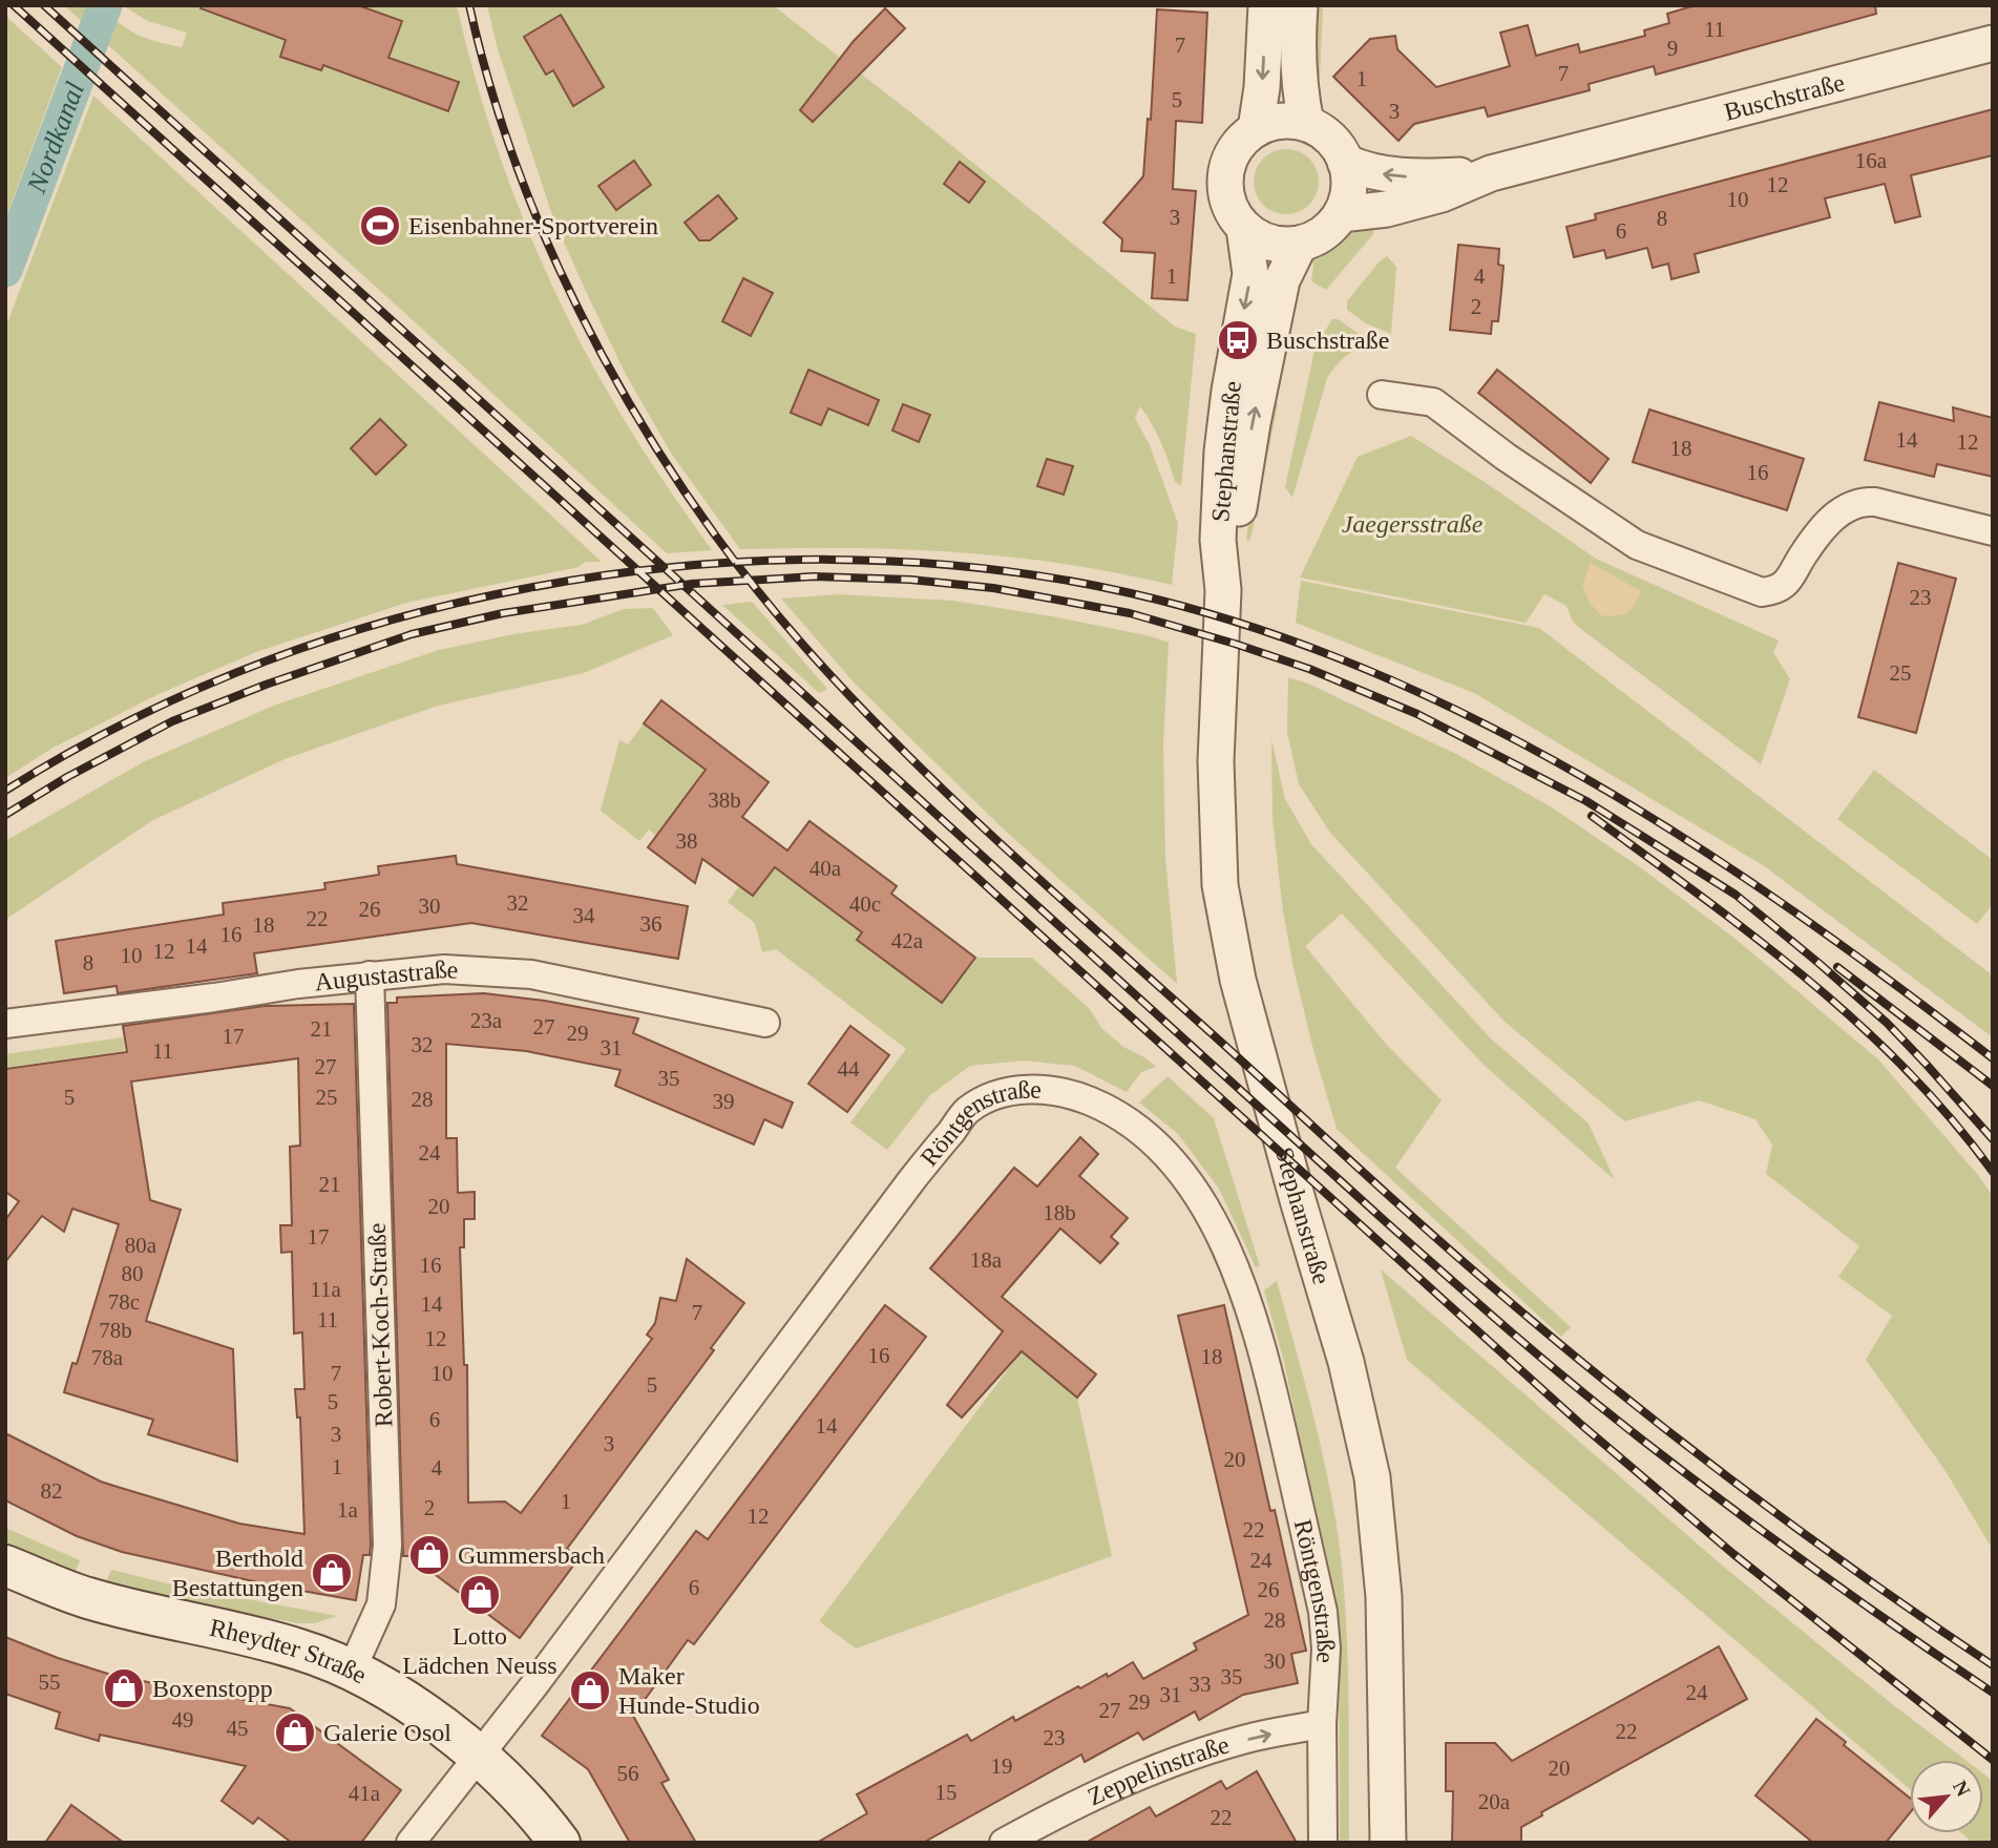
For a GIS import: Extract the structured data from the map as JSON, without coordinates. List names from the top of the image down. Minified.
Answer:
{"streets":{"main road":["Rheydter Straße"],"street":["Buschstraße","Stephanstraße","Augustastraße","Röntgenstraße","Robert-Koch-Straße","Zeppelinstraße"]},"crossings":[["Buschstraße","Stephanstraße"],["Augustastraße","Robert-Koch-Straße"],["Röntgenstraße","Rheydter Straße"],["Röntgenstraße","Zeppelinstraße"],["Robert-Koch-Straße","Rheydter Straße"]],"one_way":["Zeppelinstraße"],"water":["Nordkanal"],"parks":["Jaegersstraße"],"places":{"sports":["Eisenbahner-Sportverein"],"bus stop":["Buschstraße"],"shop":["Gummersbach","Berthold Bestattungen","Lotto Lädchen Neuss","Boxenstopp","Maker Hunde-Studio","Galerie Osol"]},"house_numbers":["11","7","9","7","1","5","3","16a","12","10","3","8","6","1","4","2","14","12","18","16","23","25","38b","38","40a","32","40c","30","26","34","22","36","18","16","42a","14","12","10","8","23a","27","21","29","17","32","31","11","27","44","35","5","25","28","39","24","21","20","18b","17","80a","18a","16","80","11a","78c","14","7","11","78b","12","16","18","78a","7","10","5","5","6","14","3","3","20","1","4","82","1","2","1a","12","22","24","6","26","28","30","35","55","33","24","31","29","27","49","45","22","23","19","20","56","15","41a","20a","22"],"north":"top right"}
